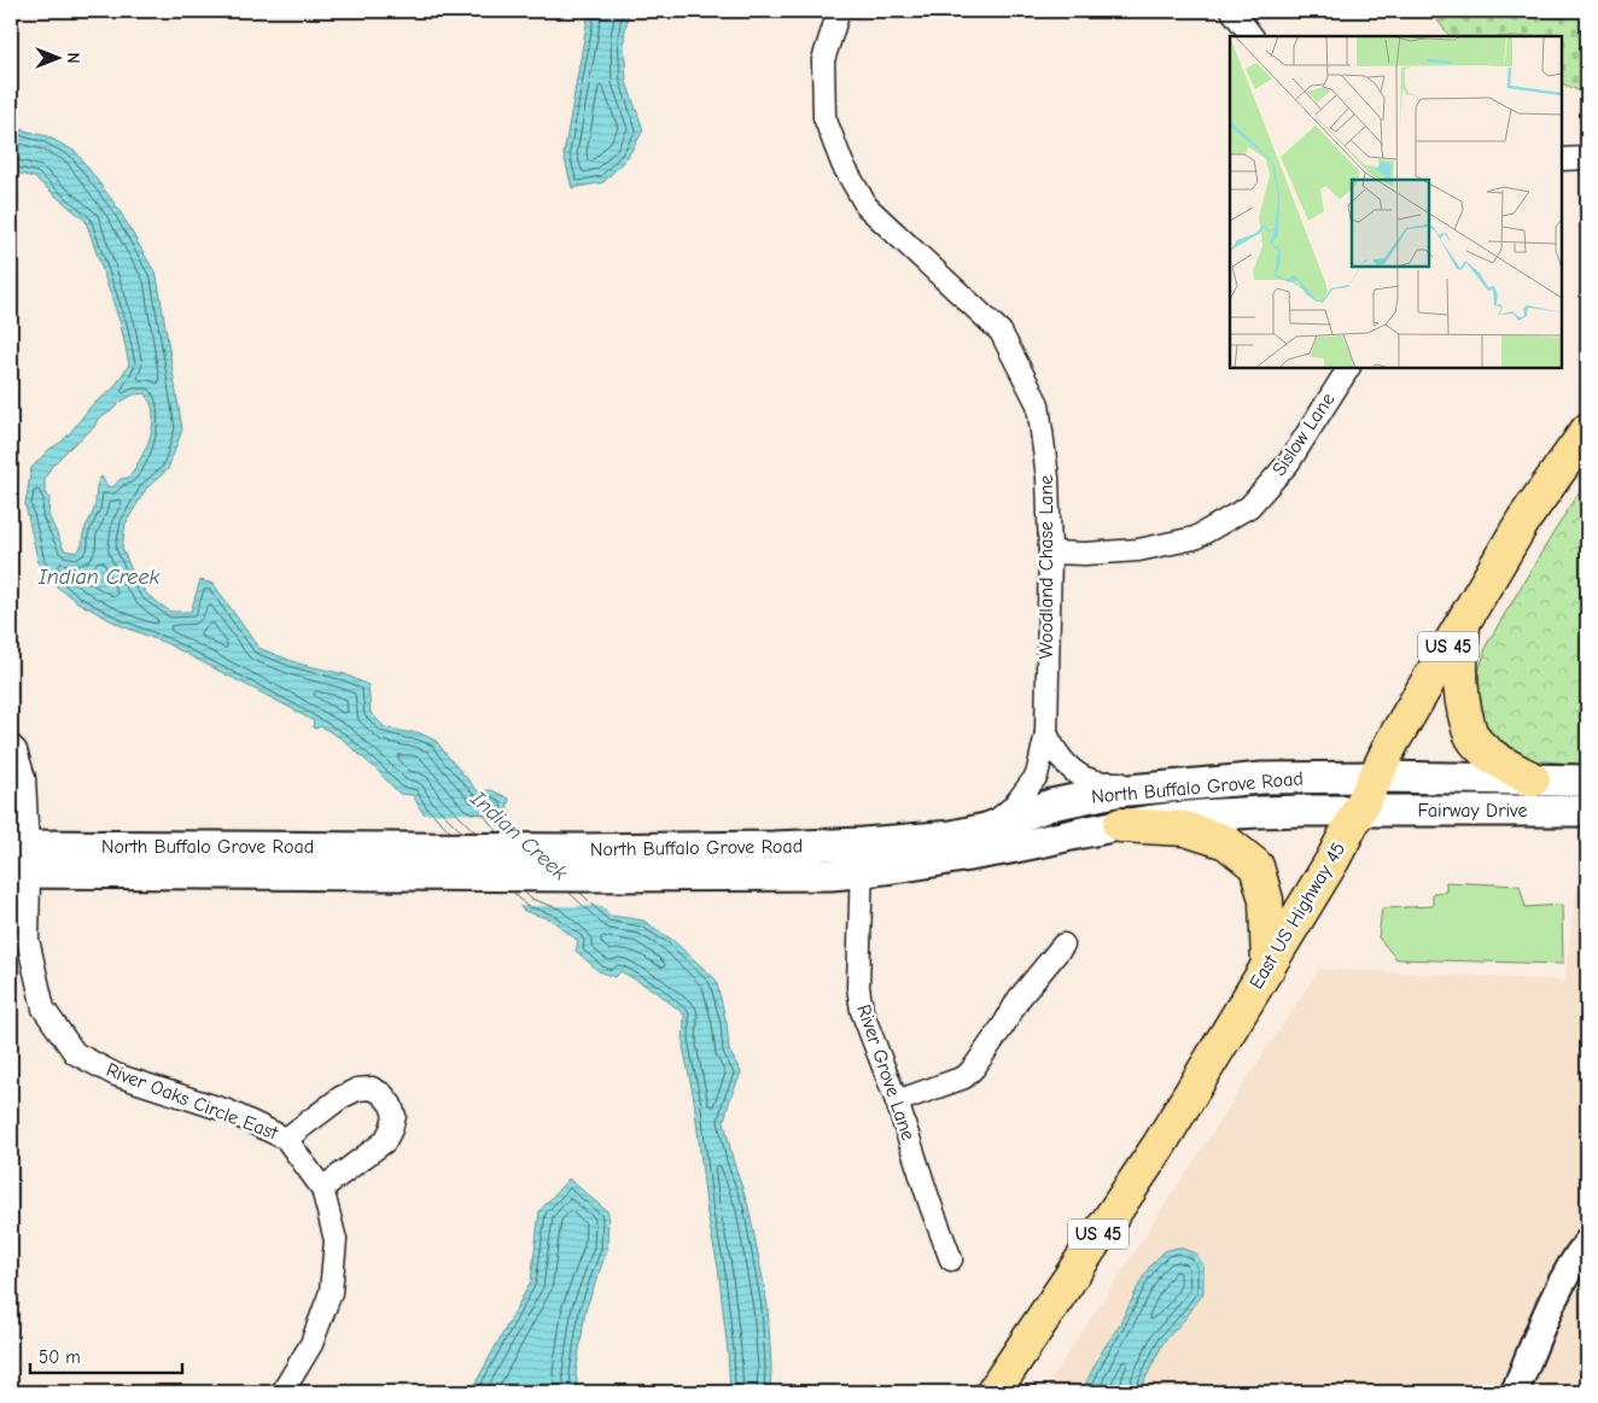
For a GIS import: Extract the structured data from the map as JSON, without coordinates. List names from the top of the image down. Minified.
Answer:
{"streets":{"main road":["US 45","North Buffalo Grove Road","Fairway Drive","East US Highway 45"],"street":["Sislow Lane","Woodland Chase Lane","River Grove Lane","River Oaks Circle East"]},"crossings":[["Sislow Lane","Woodland Chase Lane"],["Woodland Chase Lane","North Buffalo Grove Road"],["North Buffalo Grove Road","Fairway Drive"],["North Buffalo Grove Road","East US Highway 45"],["North Buffalo Grove Road","River Grove Lane"],["North Buffalo Grove Road","River Oaks Circle East"],["Fairway Drive","East US Highway 45"]],"water":["Indian Creek"],"scale_bar":"50 m","north":"right"}
